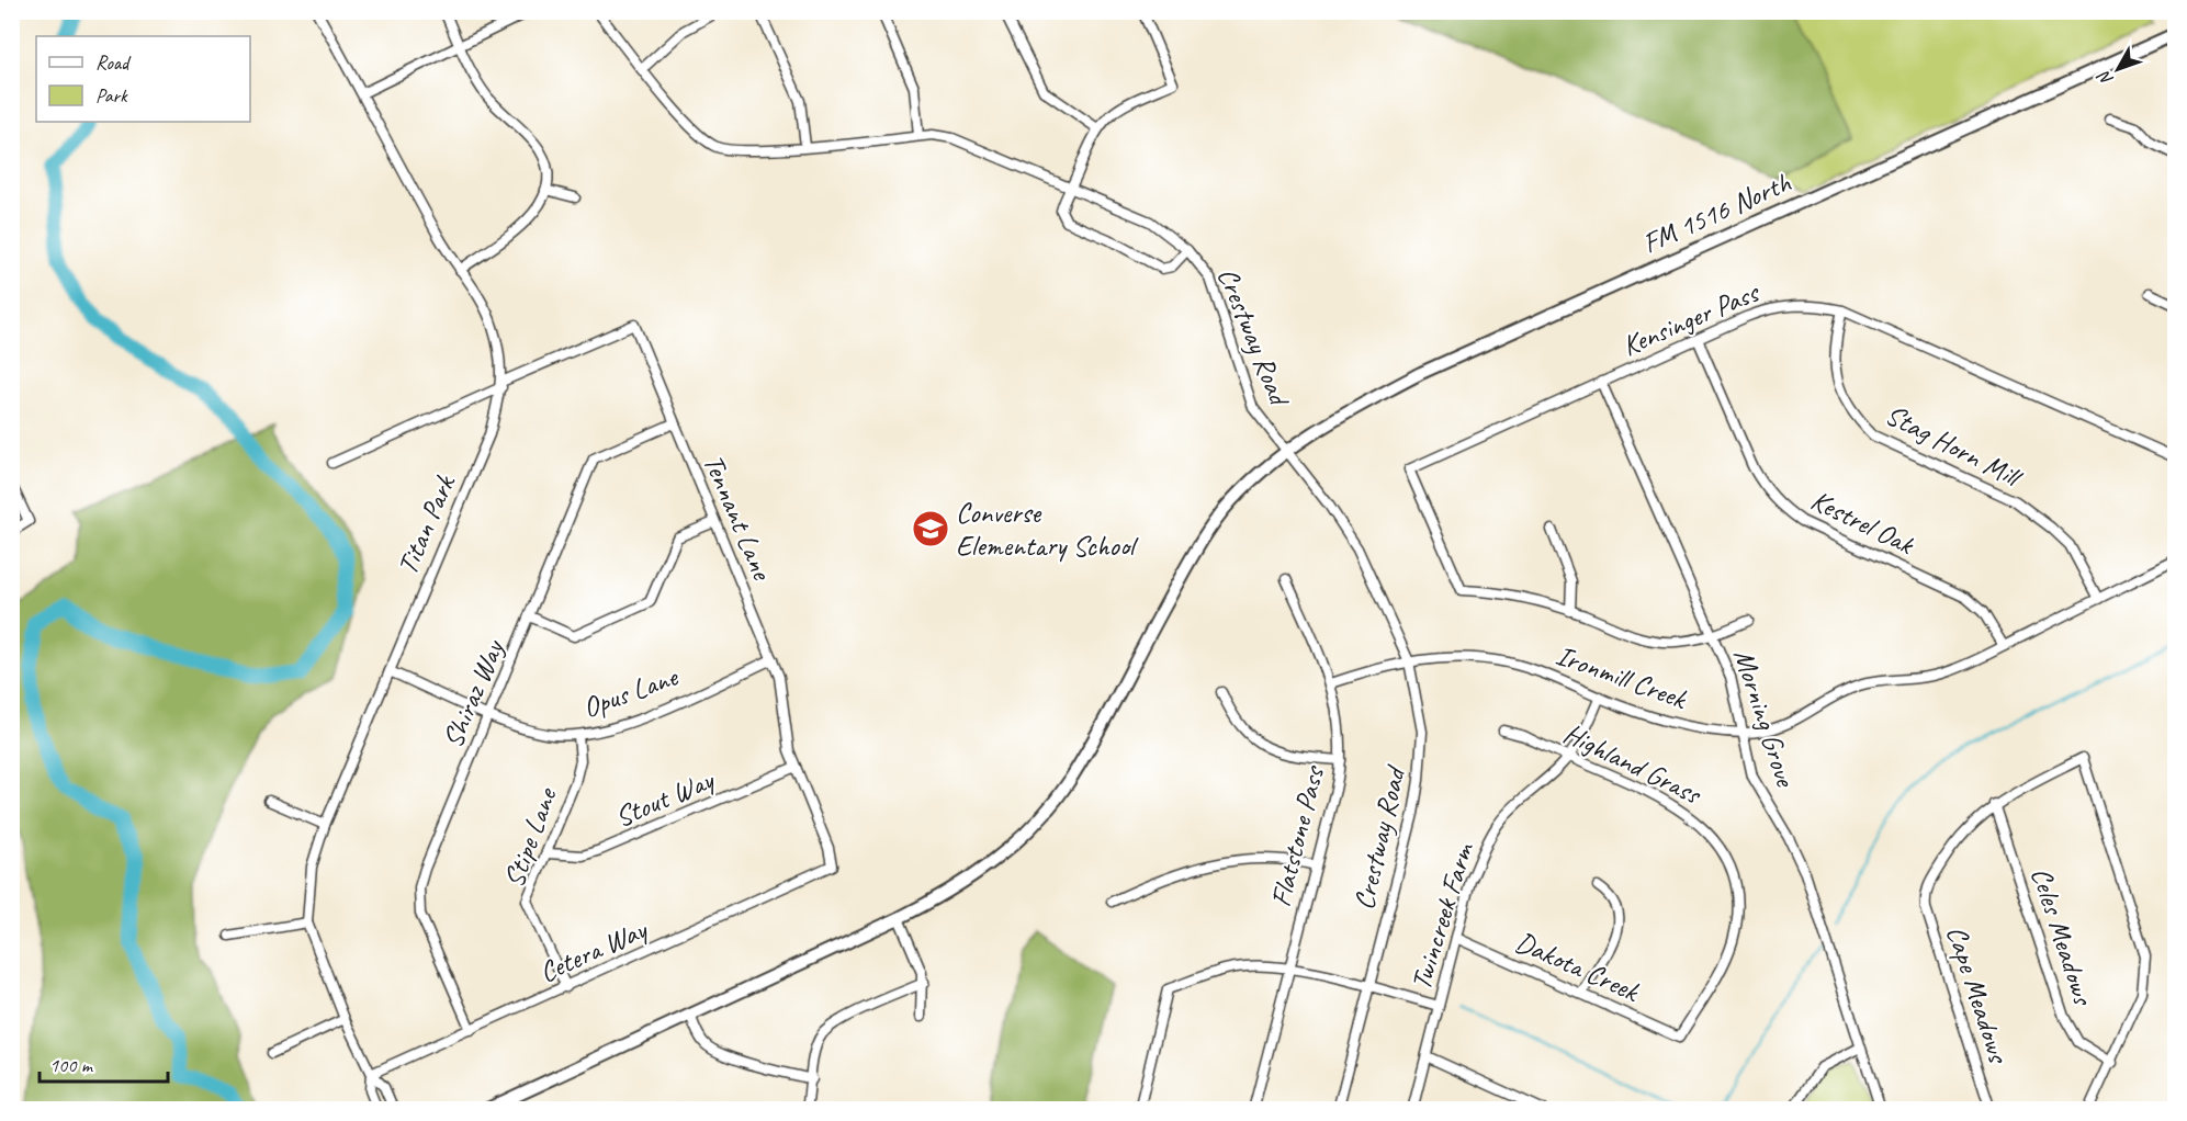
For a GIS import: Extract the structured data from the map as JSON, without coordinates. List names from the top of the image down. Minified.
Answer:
{"streets":{"main road":["FM 1516 North"],"street":["Kensinger Pass","Crestway Road","Stag Horn Mill","Tennant Lane","Kestrel Oak","Titan Park","Ironmill Creek","Opus Lane","Shiraz Way","Morning Grove","Highland Grass","Stout Way","Flatstone Pass","Stipe Lane","Twincreek Farm","Celes Meadows","Cetera Way","Dakota Creek","Cape Meadows"]},"crossings":[["FM 1516 North","Crestway Road"],["Kensinger Pass","Stag Horn Mill"],["Kensinger Pass","Kestrel Oak"],["Kensinger Pass","Morning Grove"],["Crestway Road","Ironmill Creek"],["Stag Horn Mill","Ironmill Creek"],["Tennant Lane","Titan Park"],["Tennant Lane","Opus Lane"],["Tennant Lane","Shiraz Way"],["Tennant Lane","Stout Way"],["Tennant Lane","Cetera Way"],["Kestrel Oak","Ironmill Creek"],["Titan Park","Opus Lane"],["Titan Park","Cetera Way"],["Ironmill Creek","Morning Grove"],["Ironmill Creek","Flatstone Pass"],["Ironmill Creek","Twincreek Farm"],["Opus Lane","Shiraz Way"],["Opus Lane","Stipe Lane"],["Shiraz Way","Cetera Way"],["Highland Grass","Twincreek Farm"],["Highland Grass","Dakota Creek"],["Stout Way","Stipe Lane"],["Stipe Lane","Cetera Way"],["Twincreek Farm","Dakota Creek"],["Celes Meadows","Cape Meadows"]],"places":{"school or university":["Converse Elementary School"]},"legend":["Road","Park"],"scale_bar":"100 m","north":"bottom left"}
